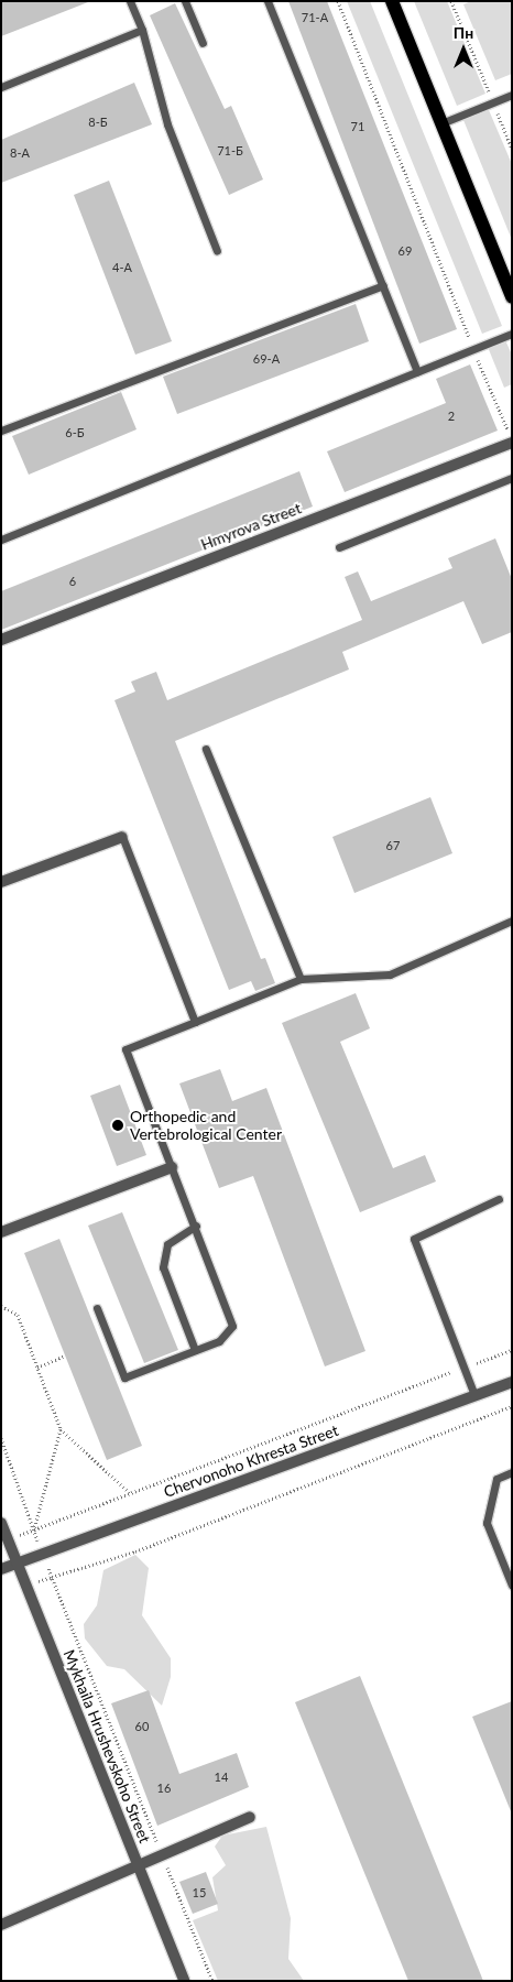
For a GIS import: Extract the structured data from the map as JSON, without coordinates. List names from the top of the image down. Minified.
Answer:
{"streets":{"street":["Hmyrova Street","Chervonoho Khresta Street","Mykhaila Hrushevskoho Street"]},"crossings":[["Chervonoho Khresta Street","Mykhaila Hrushevskoho Street"]],"places":["Orthopedic and Vertebrological Center"],"house_numbers":["71-А","8-Б","71","71-Б","8-А","69","4-А","69-А","2","6-Б","6","67","60","14","16","15"],"north":"top"}
